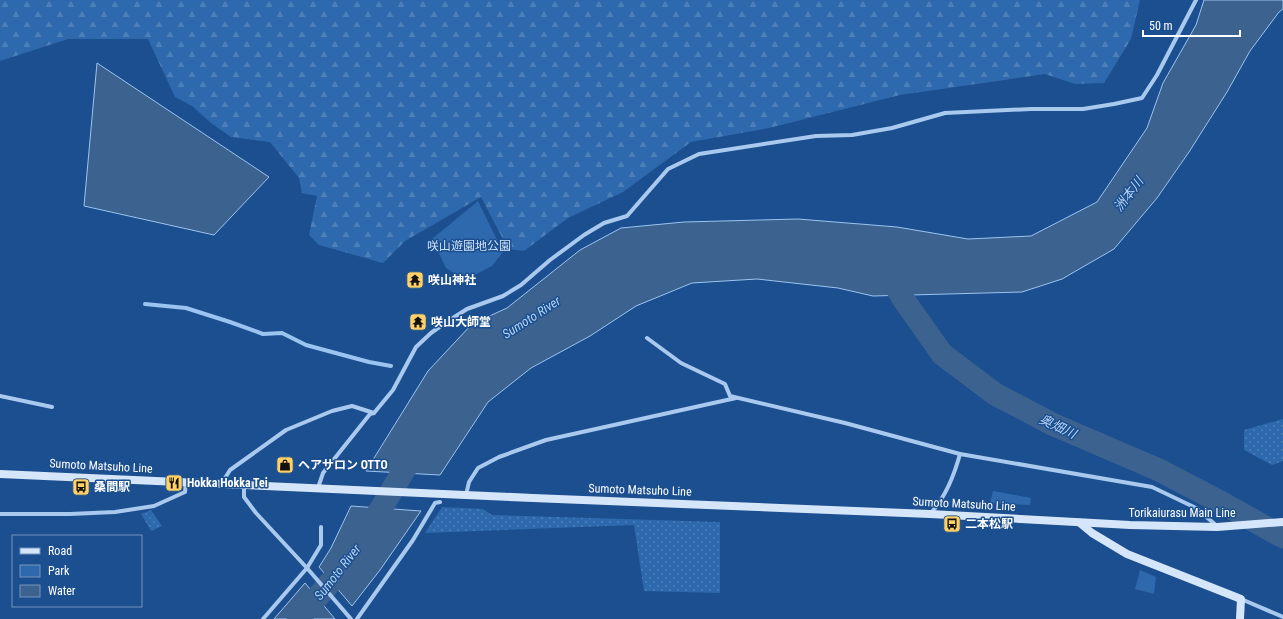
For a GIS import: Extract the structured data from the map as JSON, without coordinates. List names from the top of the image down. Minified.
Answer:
{"streets":{"main road":["Sumoto Matsuho Line","Torikaiurasu Main Line"]},"crossings":[["Sumoto Matsuho Line","Torikaiurasu Main Line"]],"water":["洲本川","Sumoto River","奥畑川"],"parks":["咲山遊園地公園"],"places":{"temple":["咲山神社","咲山大師堂"],"shop":["ヘアサロン OTTO"],"restaurant":["Hokka Hokka Tei"],"bus stop":["桑間駅","二本松駅"]},"legend":["Road","Park","Water"],"scale_bar":"50 m"}
